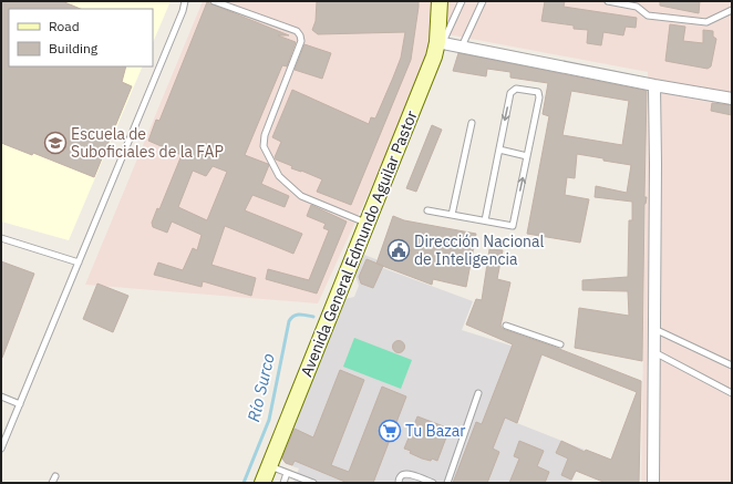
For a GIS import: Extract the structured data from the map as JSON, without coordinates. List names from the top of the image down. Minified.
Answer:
{"streets":{"street":["Avenida General Edmundo Aguilar Pastor"]},"water":["Río Surco"],"places":{"school or university":["Escuela de Suboficiales de la FAP"],"public building":["Dirección Nacional de Inteligencia"],"supermarket":["Tu Bazar"]},"legend":["Road","Building"]}
